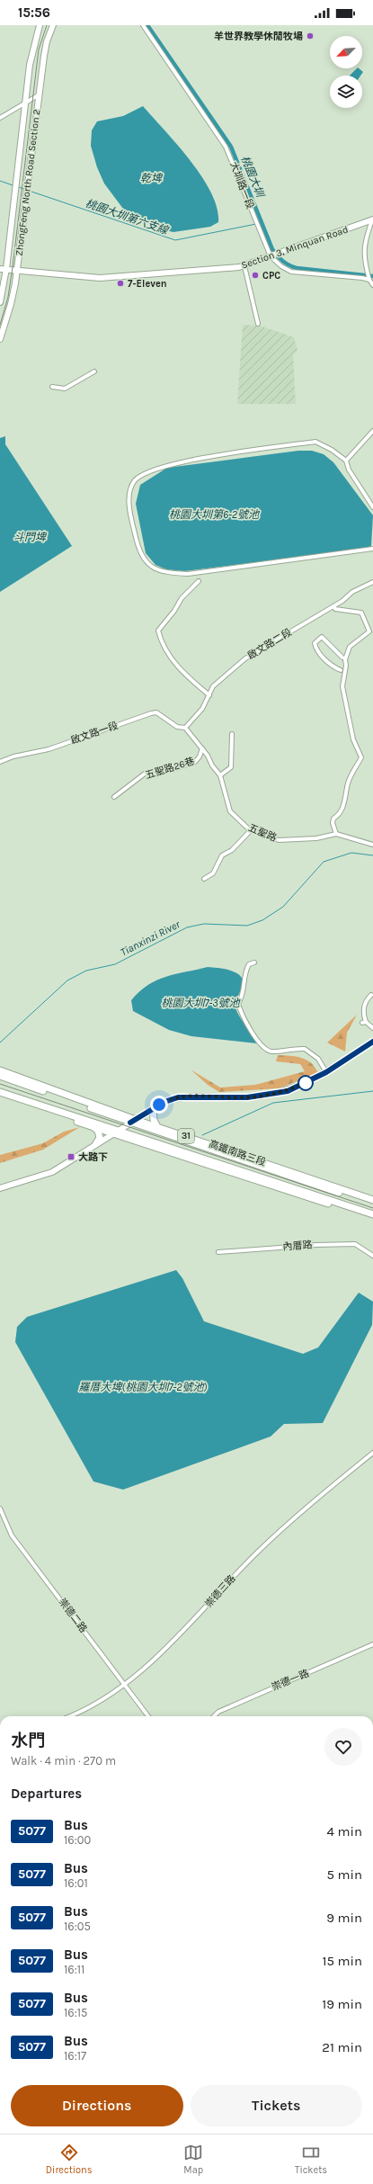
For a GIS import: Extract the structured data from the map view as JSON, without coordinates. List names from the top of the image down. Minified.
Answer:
{"streets":{"main road":["31","高鐵南路三段"],"street":["ZhongFeng North Road Section 2","大圳路一段","Section 3, Minquan Road","啟文路二段","啟文路一段","五聖路26巷","五聖路","內厝路","崇德三路","崇德二路","崇德一路"]},"crossings":[["ZhongFeng North Road Section 2","Section 3, Minquan Road"],["大圳路一段","Section 3, Minquan Road"],["啟文路二段","啟文路一段"],["啟文路二段","五聖路"],["啟文路一段","五聖路"],["五聖路26巷","五聖路"],["崇德三路","崇德二路"]],"water":["桃園大圳","乾埤","桃園大圳第六支線","桃園大圳第6-2號池","斗門埤","Tianxinzi River","桃園大圳7-3號池","羅厝大埤(桃園大圳7-2號池)"],"places":{"other":["羊世界教學休閒牧場","CPC","7-Eleven"],"transit":["大路下"]},"lines":["bus line 5077"],"north":"bottom left","page":{"status":"15:56","heading":[["水門","Walk · 4 min · 270 m"],"Departures"],"list":[{"mark":"5077","name":"Bus","note":"16:00","value":"4 min"},{"mark":"5077","name":"Bus","note":"16:01","value":"5 min"},{"mark":"5077","name":"Bus","note":"16:05","value":"9 min"},{"mark":"5077","name":"Bus","note":"16:11","value":"15 min"},{"mark":"5077","name":"Bus","note":"16:15","value":"19 min"},{"mark":"5077","name":"Bus","note":"16:17","value":"21 min"}],"buttons":["Directions","Tickets"],"tabs":["Directions","Map","Tickets"]}}
